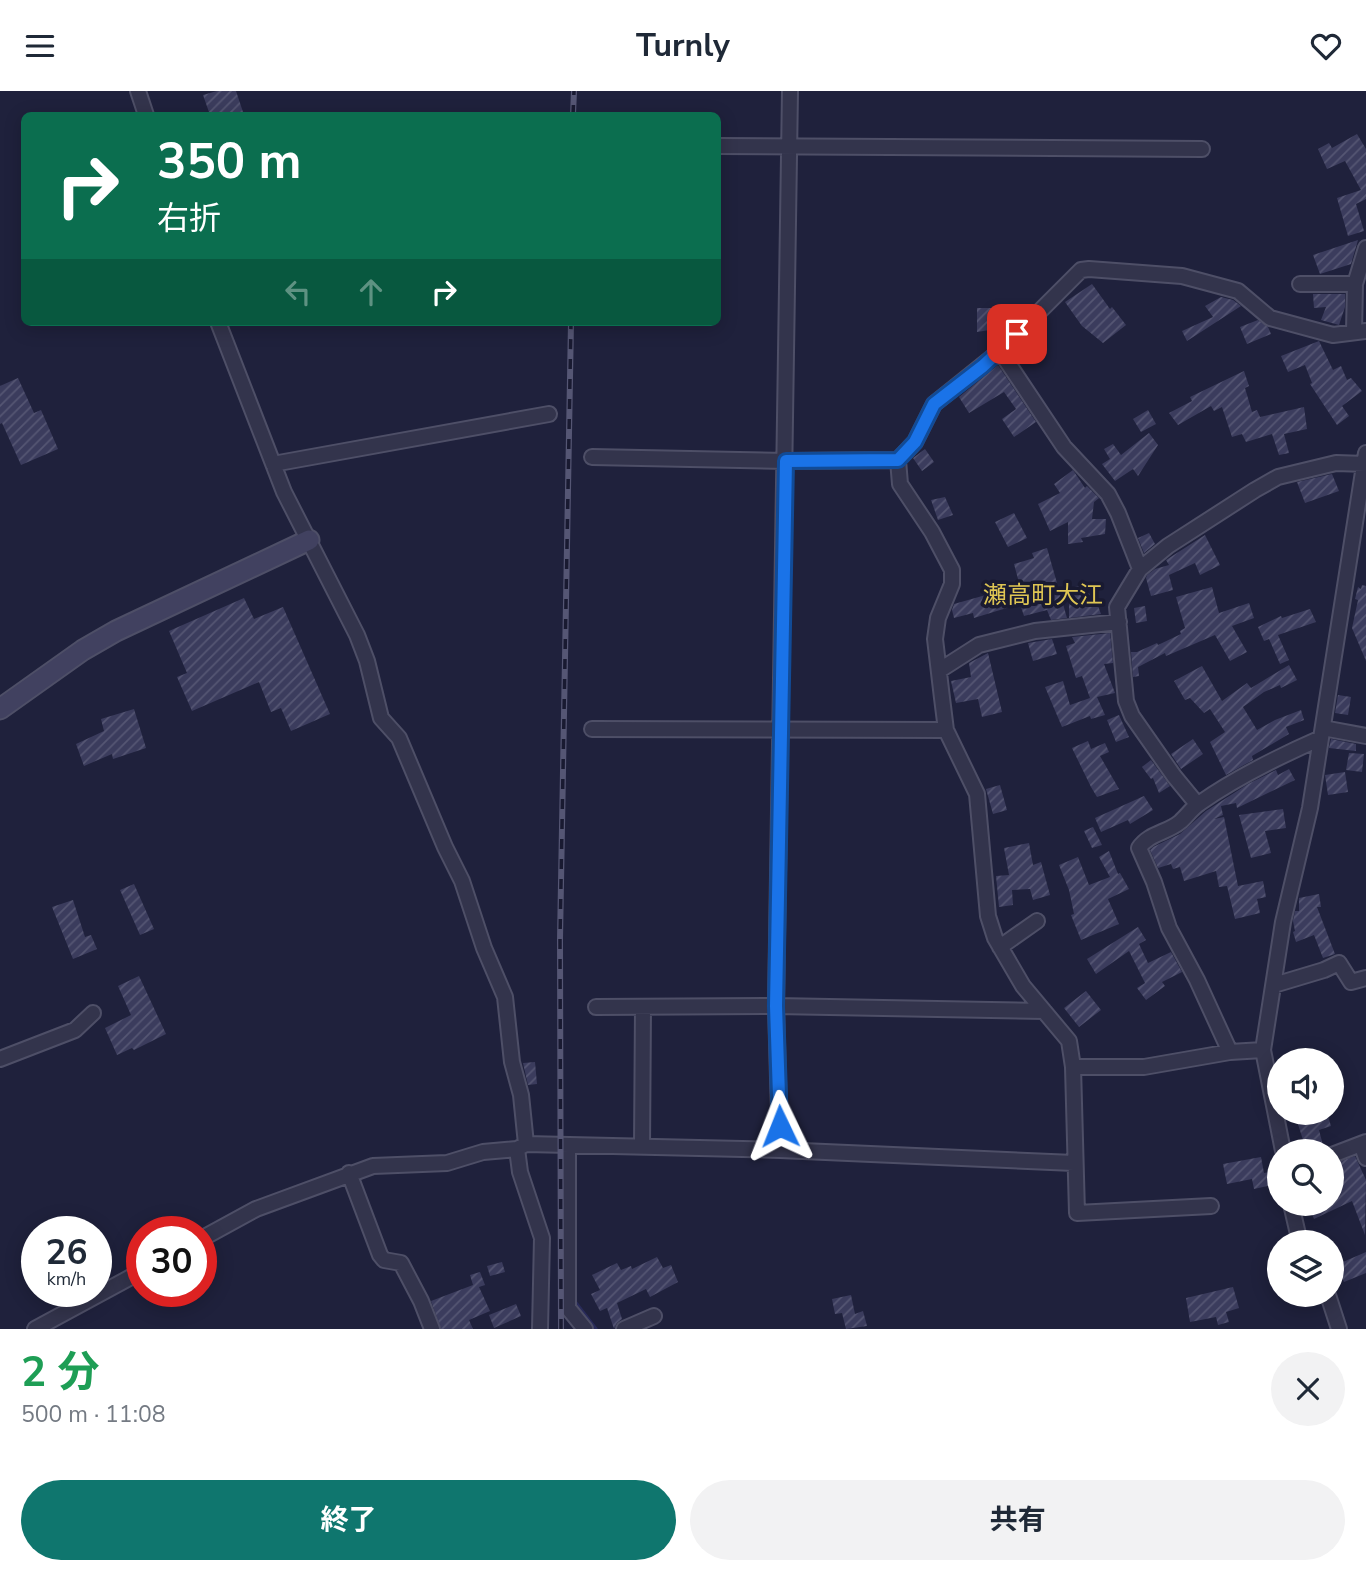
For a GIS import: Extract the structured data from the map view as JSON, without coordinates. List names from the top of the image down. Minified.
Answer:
{"districts":["瀬高町大江"],"page":{"header":"Turnly","turn":["350 m","右折"],"speed":"26 km/h","limit":"30","heading":["2 分","500 m · 11:08"],"buttons":["終了","共有"]}}
